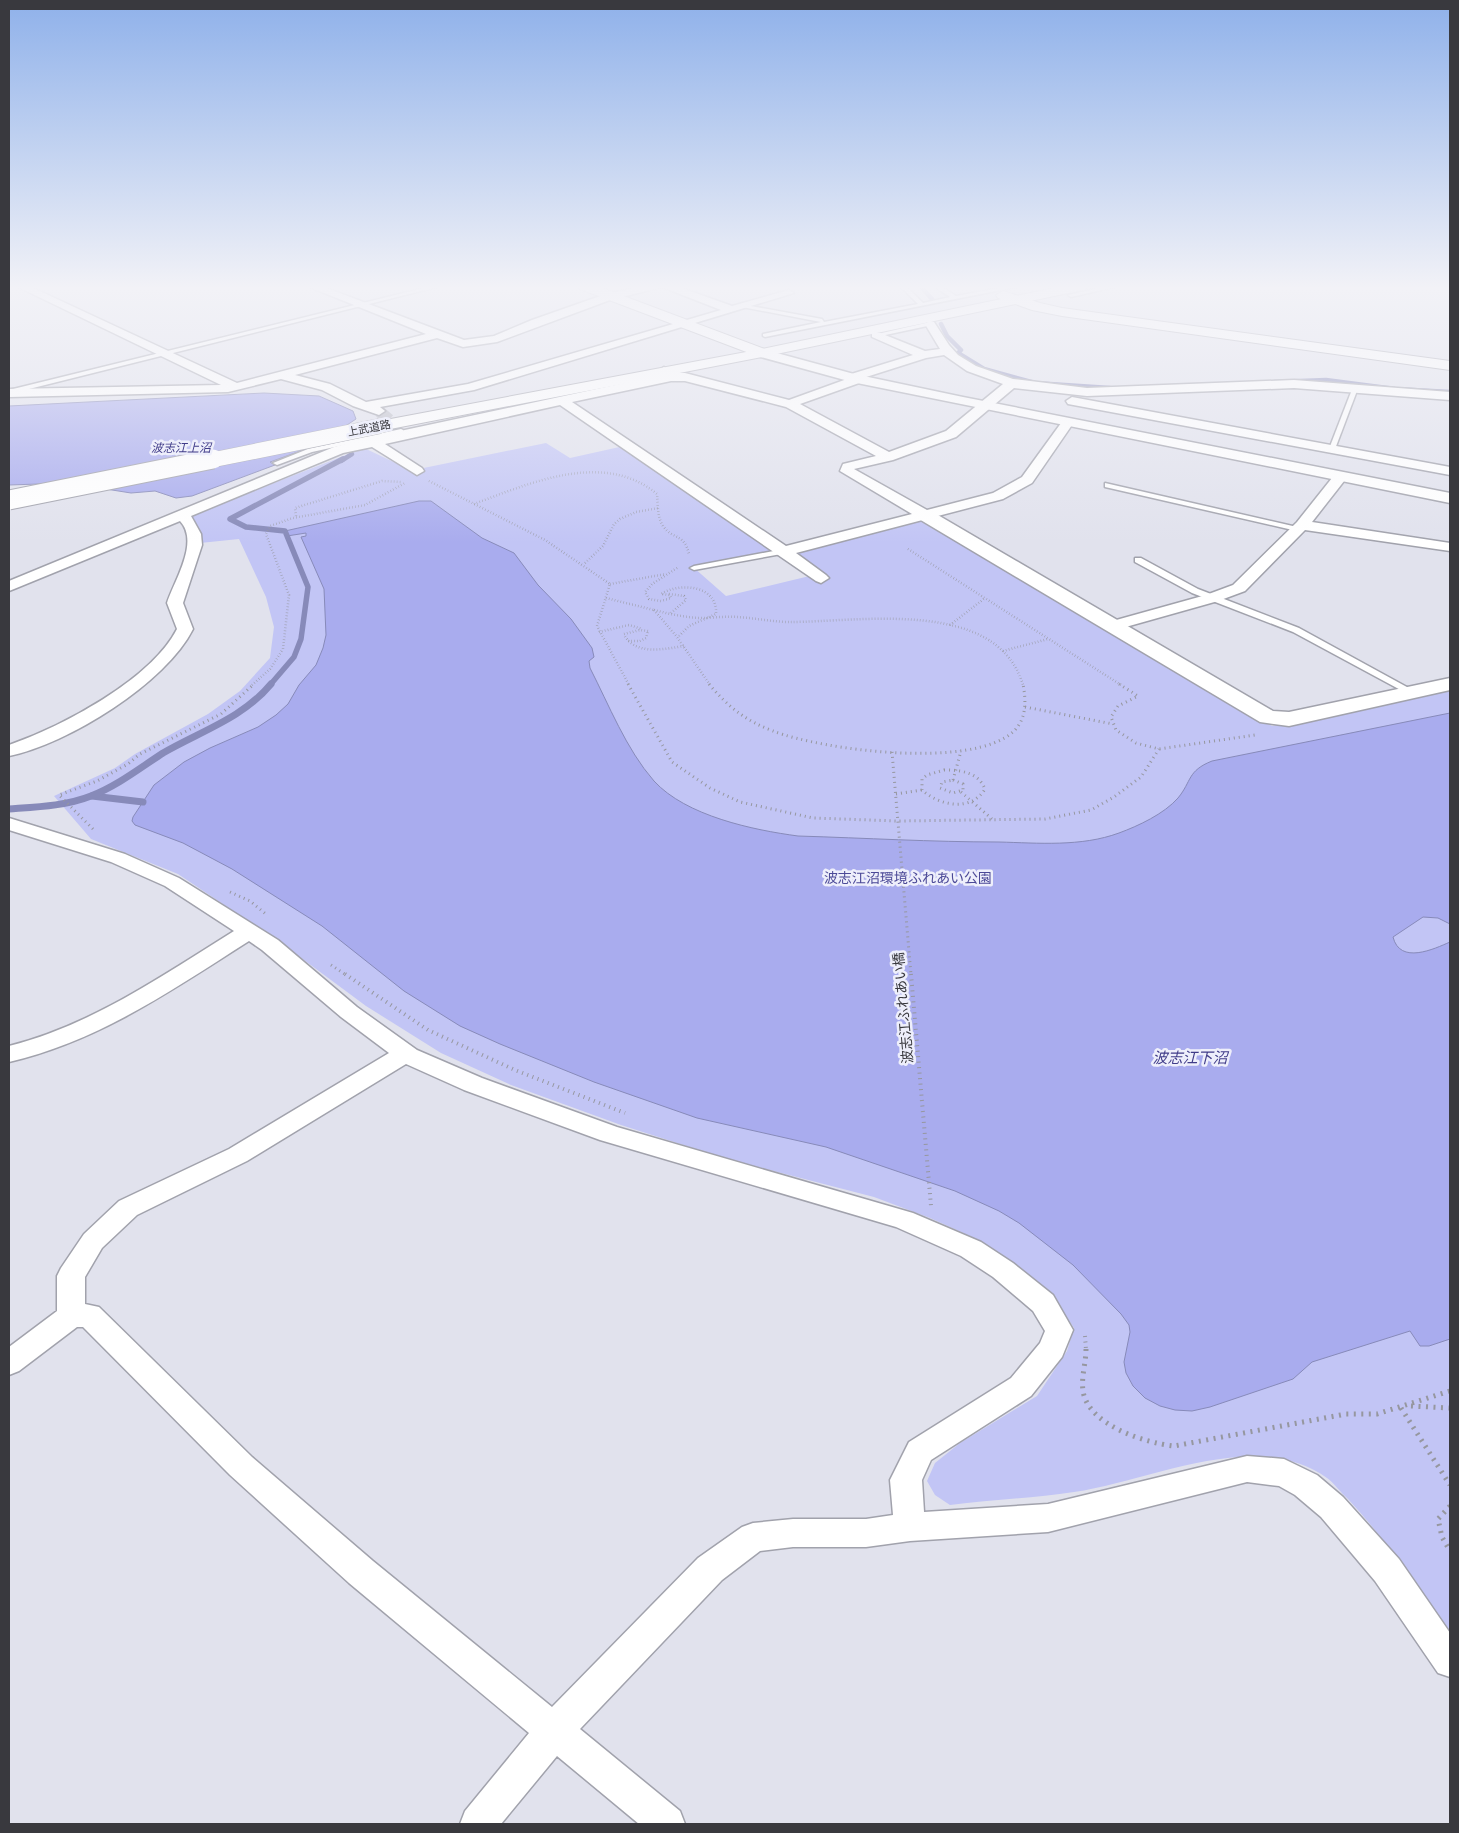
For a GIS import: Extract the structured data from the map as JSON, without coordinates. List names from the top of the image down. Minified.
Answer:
{"streets":{"main road":["上武道路"],"path":["波志江ふれあい橋"]},"water":["波志江上沼","波志江下沼"],"parks":["波志江沼環境ふれあい公園"]}
